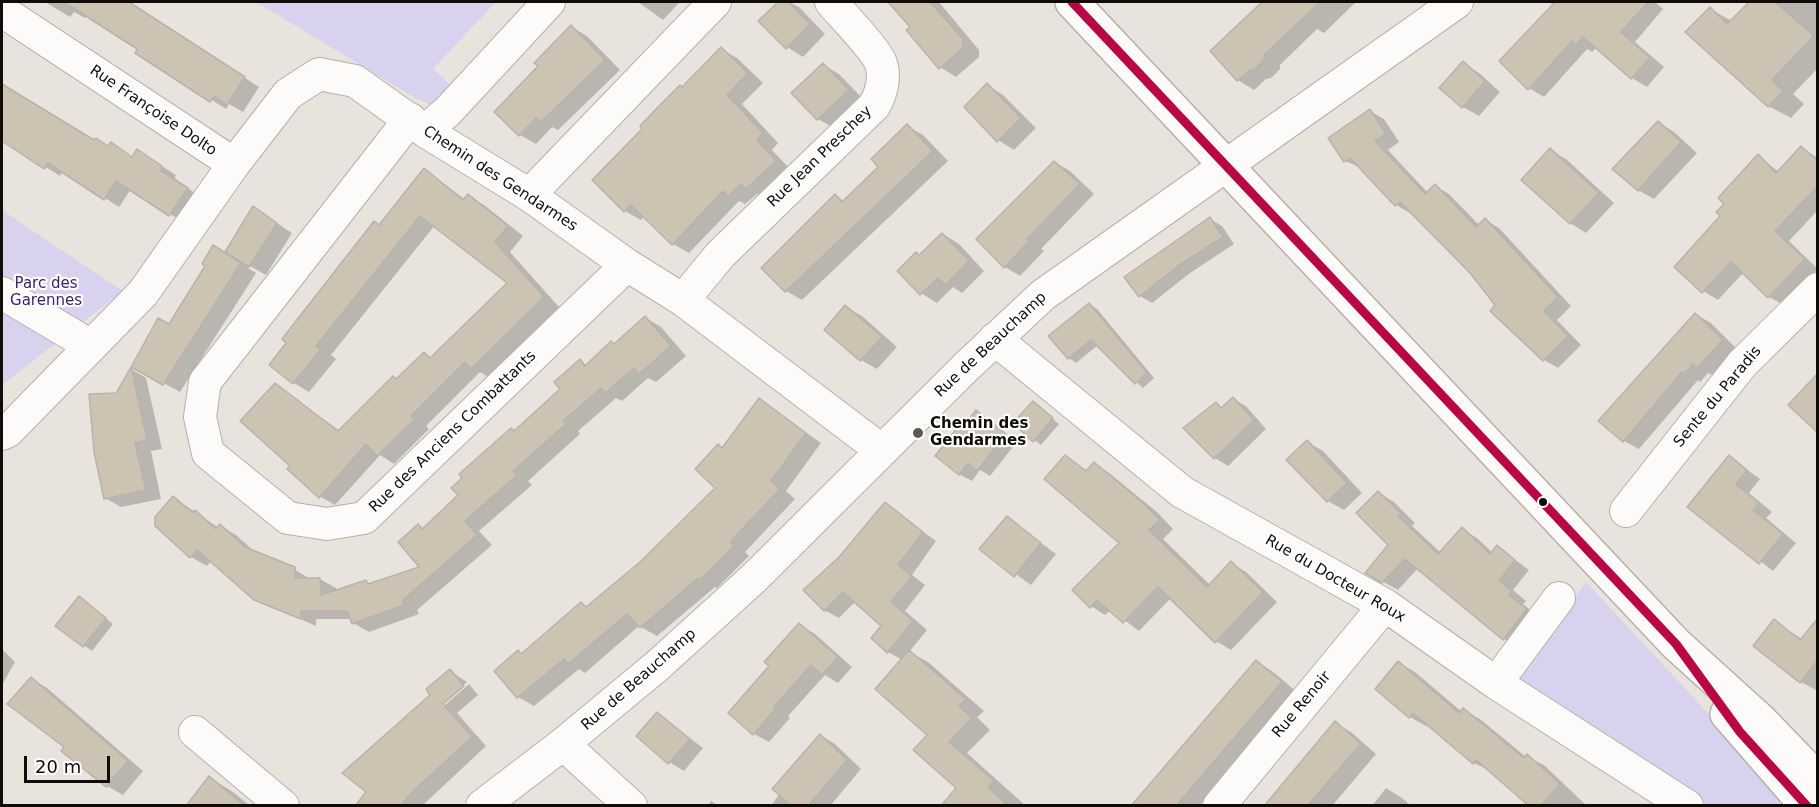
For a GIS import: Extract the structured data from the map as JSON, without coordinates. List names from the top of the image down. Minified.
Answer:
{"streets":{"street":["Rue Françoise Dolto","Rue Jean Preschey","Chemin des Gendarmes","Rue de Beauchamp","Sente du Paradis","Rue des Anciens Combattants","Rue du Docteur Roux","Rue Renoir"]},"crossings":[["Rue Françoise Dolto","Chemin des Gendarmes"],["Rue Françoise Dolto","Rue des Anciens Combattants"],["Rue Jean Preschey","Chemin des Gendarmes"],["Chemin des Gendarmes","Rue de Beauchamp"],["Chemin des Gendarmes","Rue des Anciens Combattants"],["Rue de Beauchamp","Rue du Docteur Roux"],["Rue du Docteur Roux","Rue Renoir"]],"parks":["Parc des Garennes"],"places":["Chemin des Gendarmes"],"scale_bar":"20 m"}
